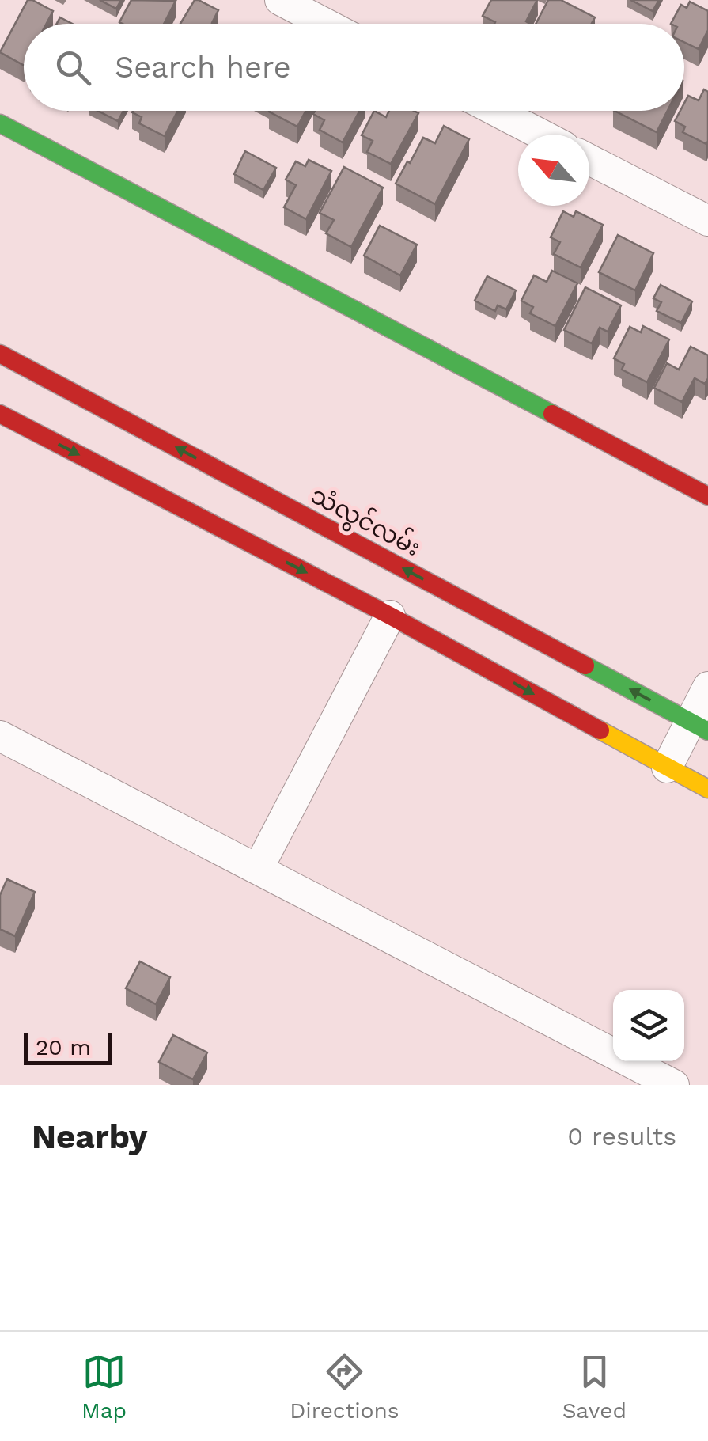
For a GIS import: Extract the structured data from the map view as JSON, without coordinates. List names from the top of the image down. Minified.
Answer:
{"streets":{"main road":["သံလွင်လမ်း"]},"scale_bar":"20 m","north":"top left","page":{"search":"Search here","scale":"20 m","heading":["Nearby","0 results"],"nav":["Map","Directions","Saved"]}}
